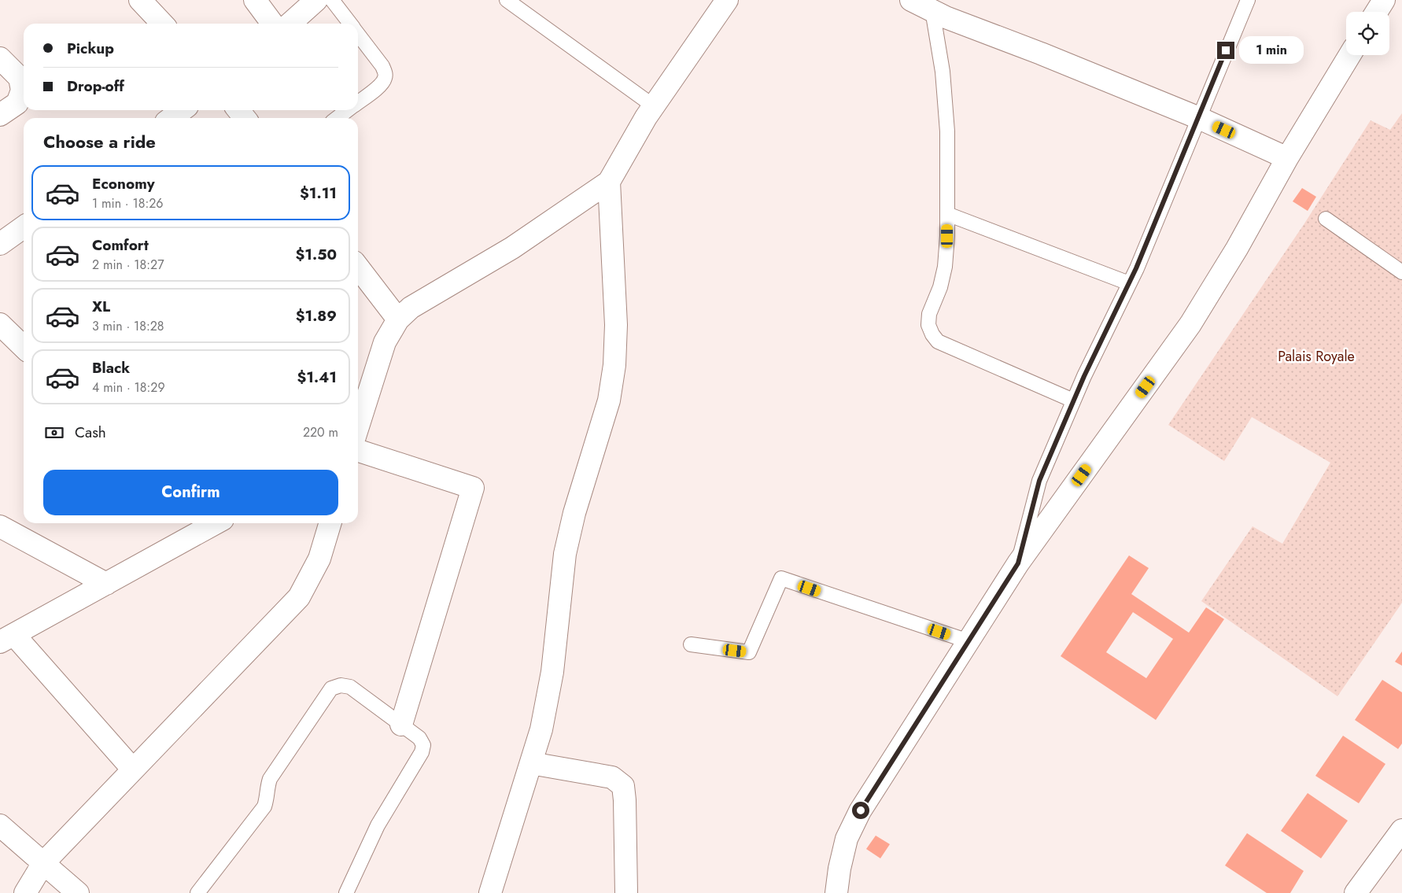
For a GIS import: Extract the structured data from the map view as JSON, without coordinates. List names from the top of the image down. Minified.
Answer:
{"parks":["Palais Royale"],"page":{"banner":["Pickup","Drop-off"],"bubble":"1 min","heading":"Choose a ride","list":[{"name":"Economy","note":"1 min · 18:26","value":"$1.11"},{"name":"Comfort","note":"2 min · 18:27","value":"$1.50"},{"name":"XL","note":"3 min · 18:28","value":"$1.89"},{"name":"Black","note":"4 min · 18:29","value":"$1.41"}],"pay":["Cash","220 m"],"buttons":"Confirm"}}
